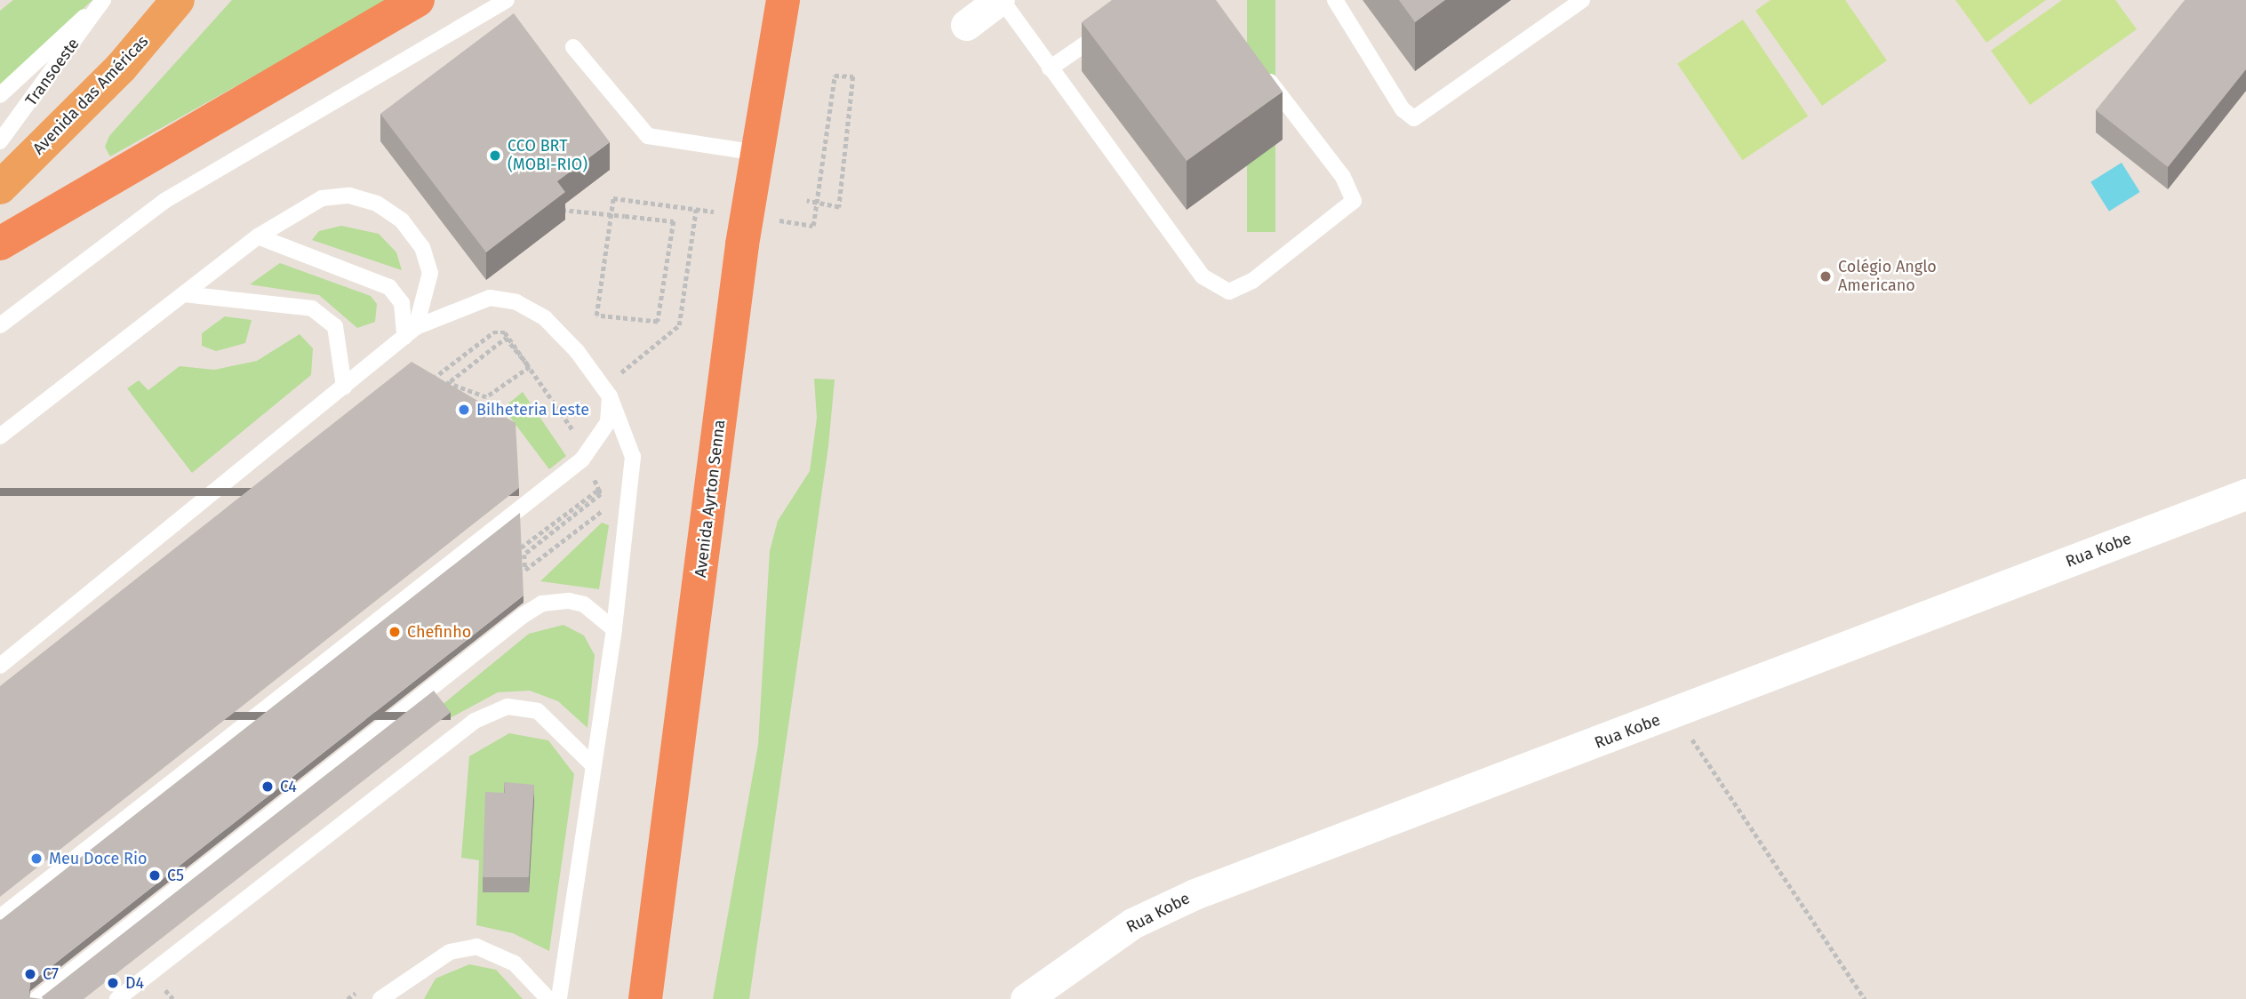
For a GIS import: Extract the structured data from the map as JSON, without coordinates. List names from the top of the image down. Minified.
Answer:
{"streets":{"highway":["Avenida das Américas","Avenida Ayrton Senna"],"street":["Rua Kobe"],"lane":["Transoeste"]},"places":["CCO BRT (MOBI-RIO)","Colégio Anglo Americano","Bilheteria Leste","Chefinho","C4","Meu Doce Rio","C5","C7","D4"]}
